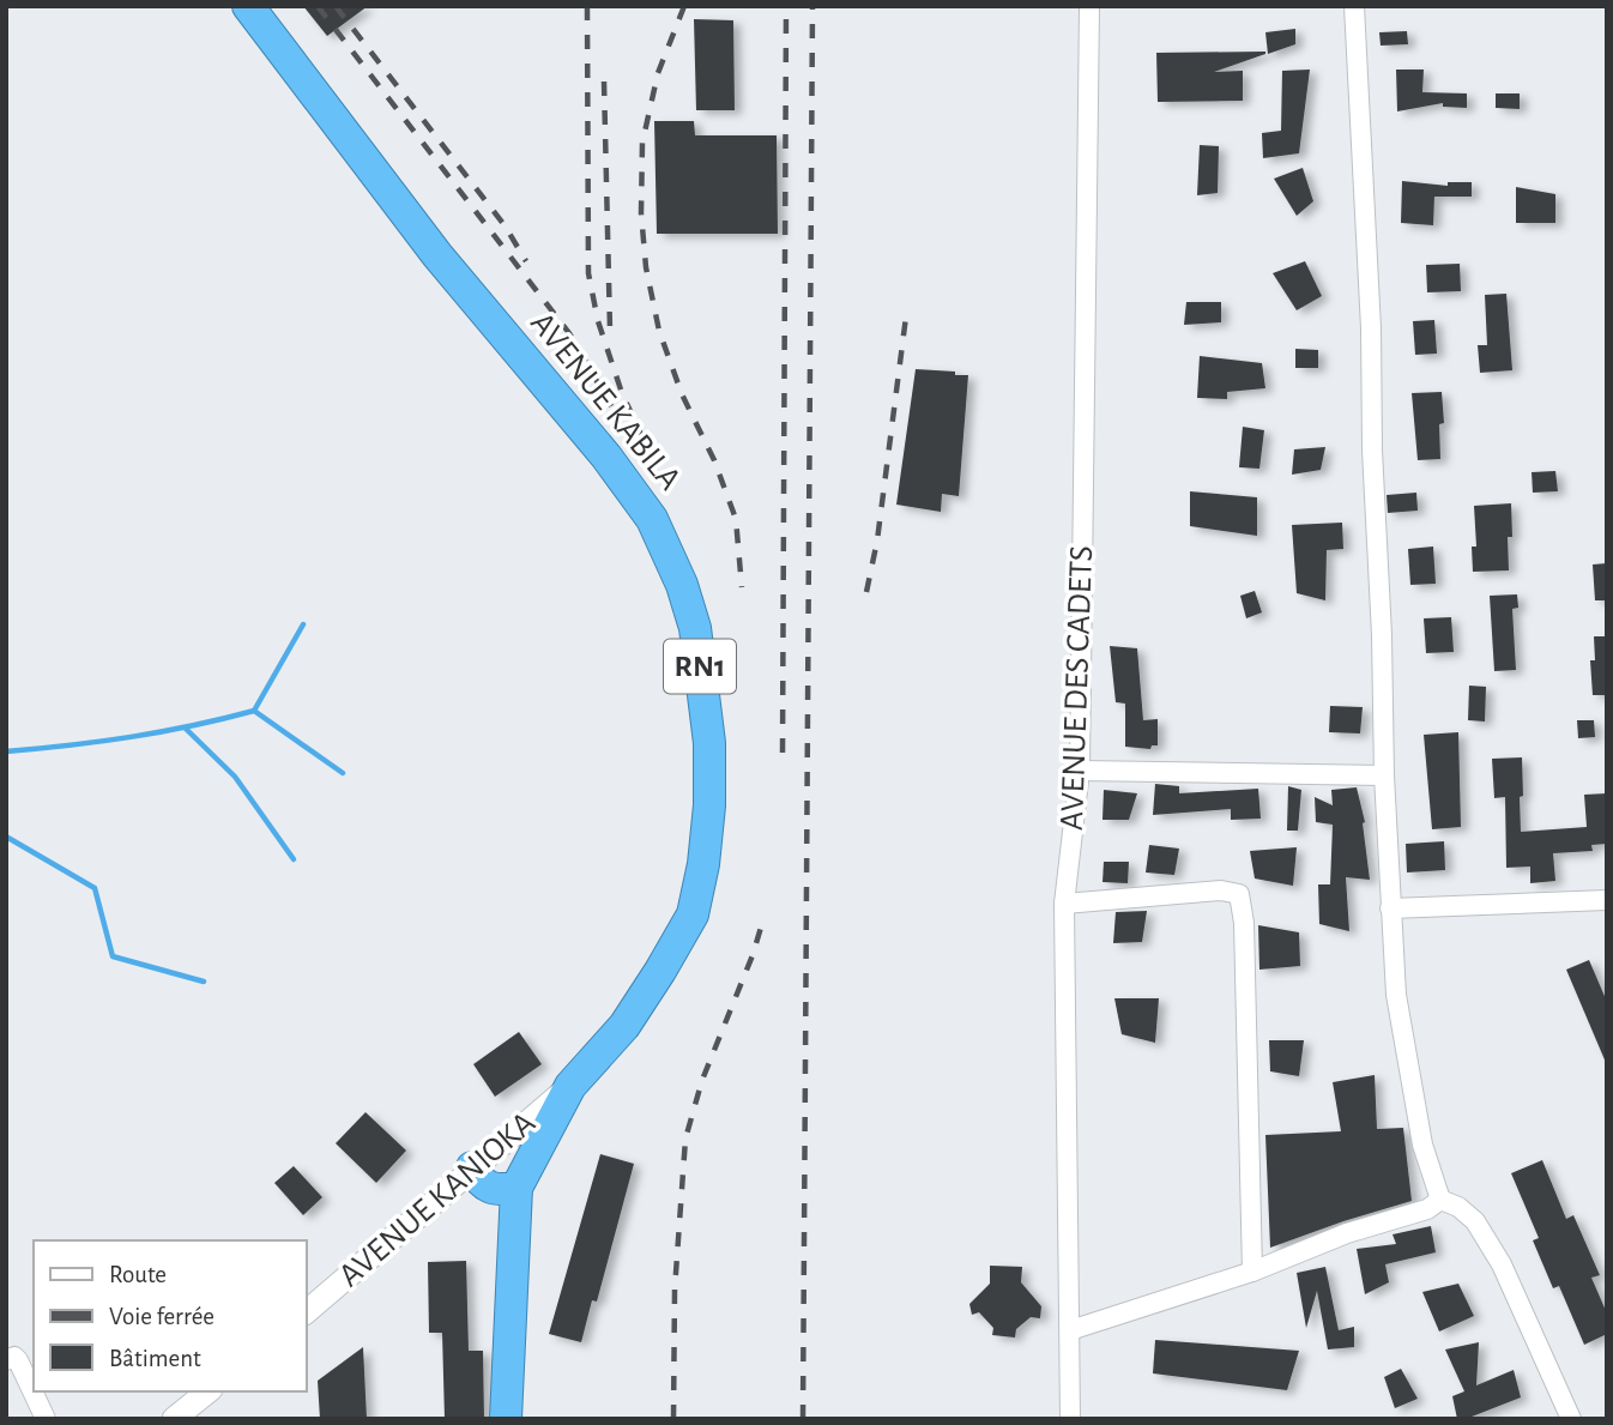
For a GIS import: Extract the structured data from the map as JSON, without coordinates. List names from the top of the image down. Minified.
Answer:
{"streets":{"highway":["AVENUE KABILA","RN1"],"street":["AVENUE DES CADETS","AVENUE KANIOKA"]},"crossings":[["AVENUE KABILA","AVENUE KANIOKA"]],"legend":["Route","Voie ferrée","Bâtiment"]}
